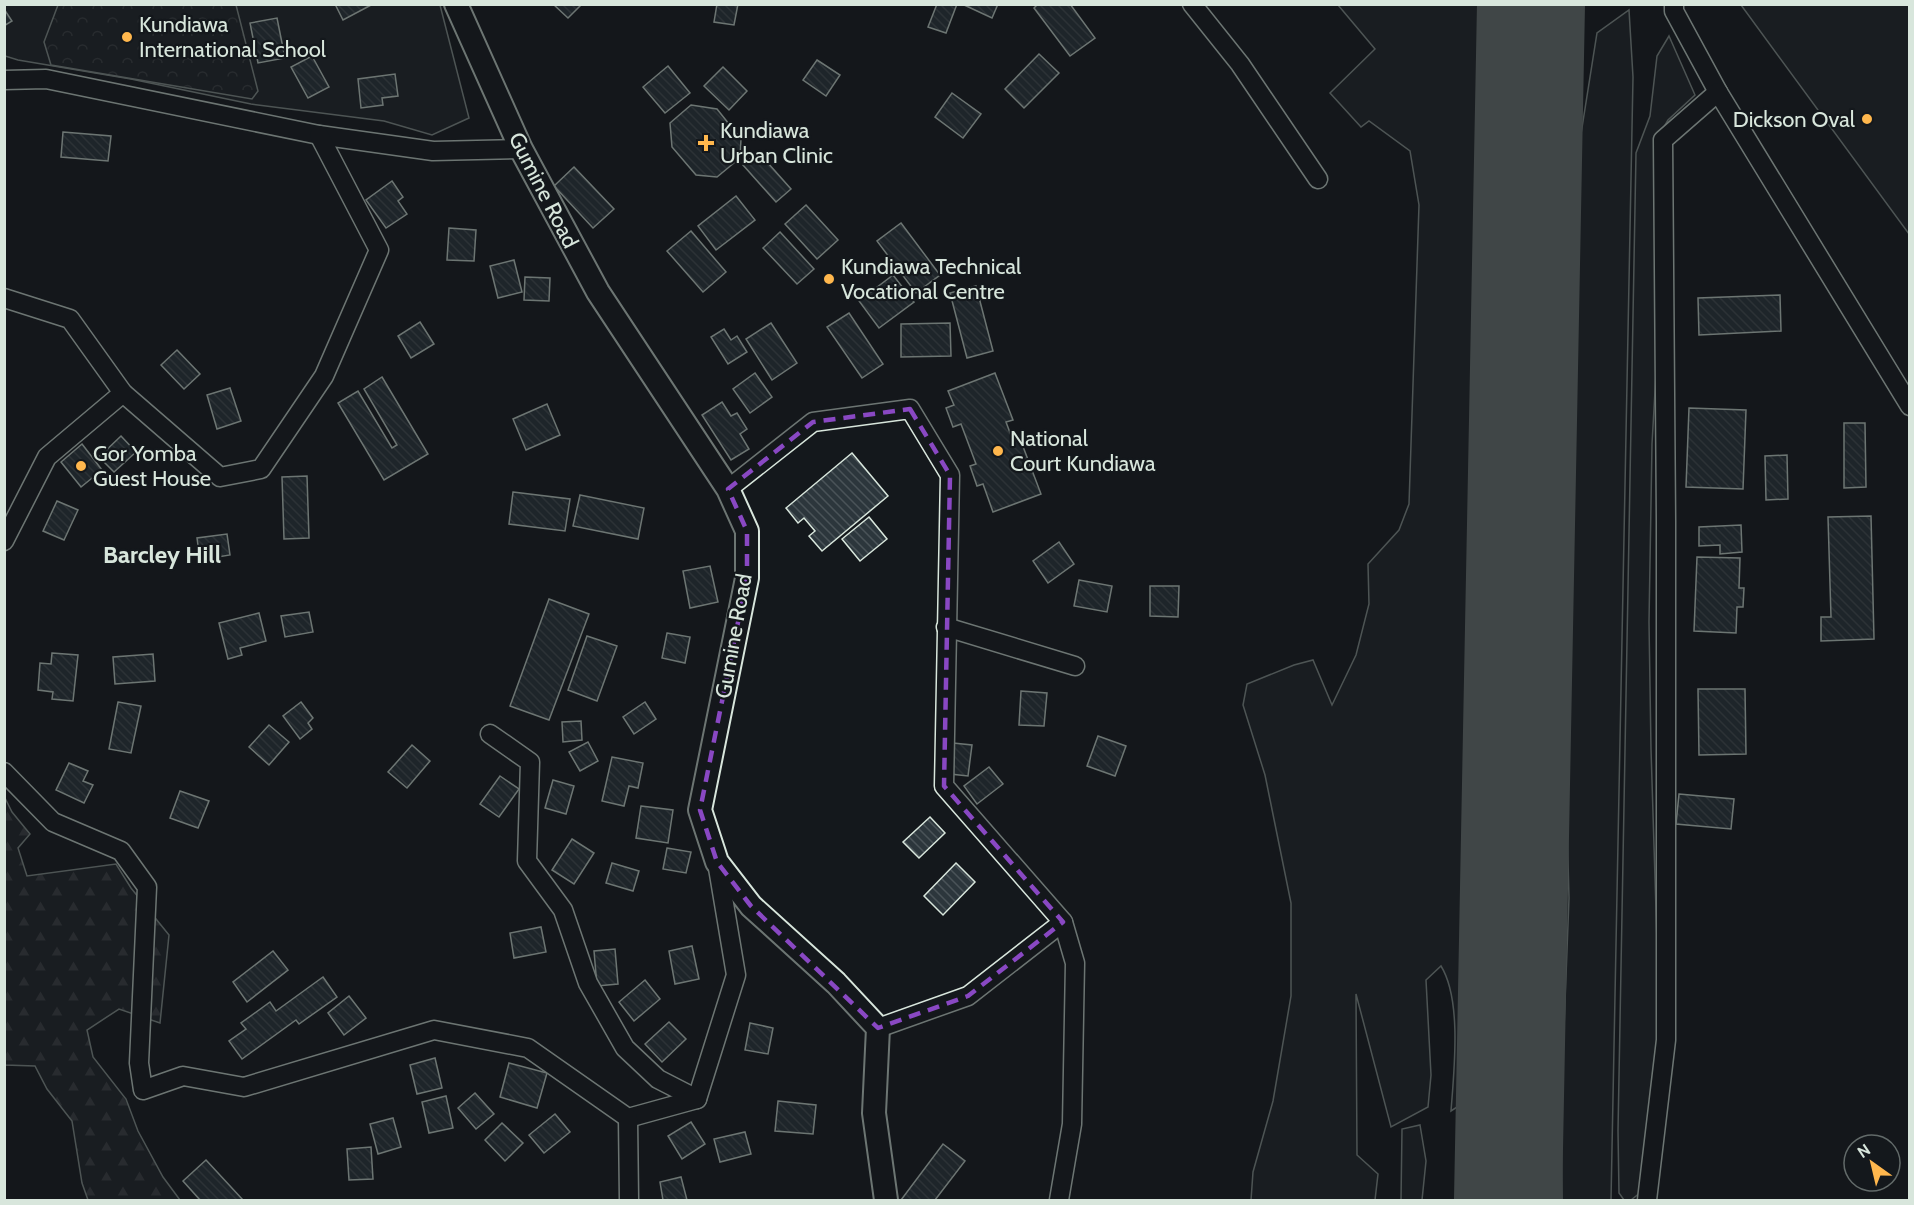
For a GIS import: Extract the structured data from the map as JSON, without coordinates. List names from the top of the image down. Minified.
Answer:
{"streets":{"main road":["Gumine Road"]},"districts":["Barcley Hill"],"places":{"other":["Kundiawa International School","Dickson Oval","Kundiawa Technical Vocational Centre","National Court Kundiawa","Gor Yomba Guest House"],"health":["Kundiawa Urban Clinic"]},"north":"top left"}
